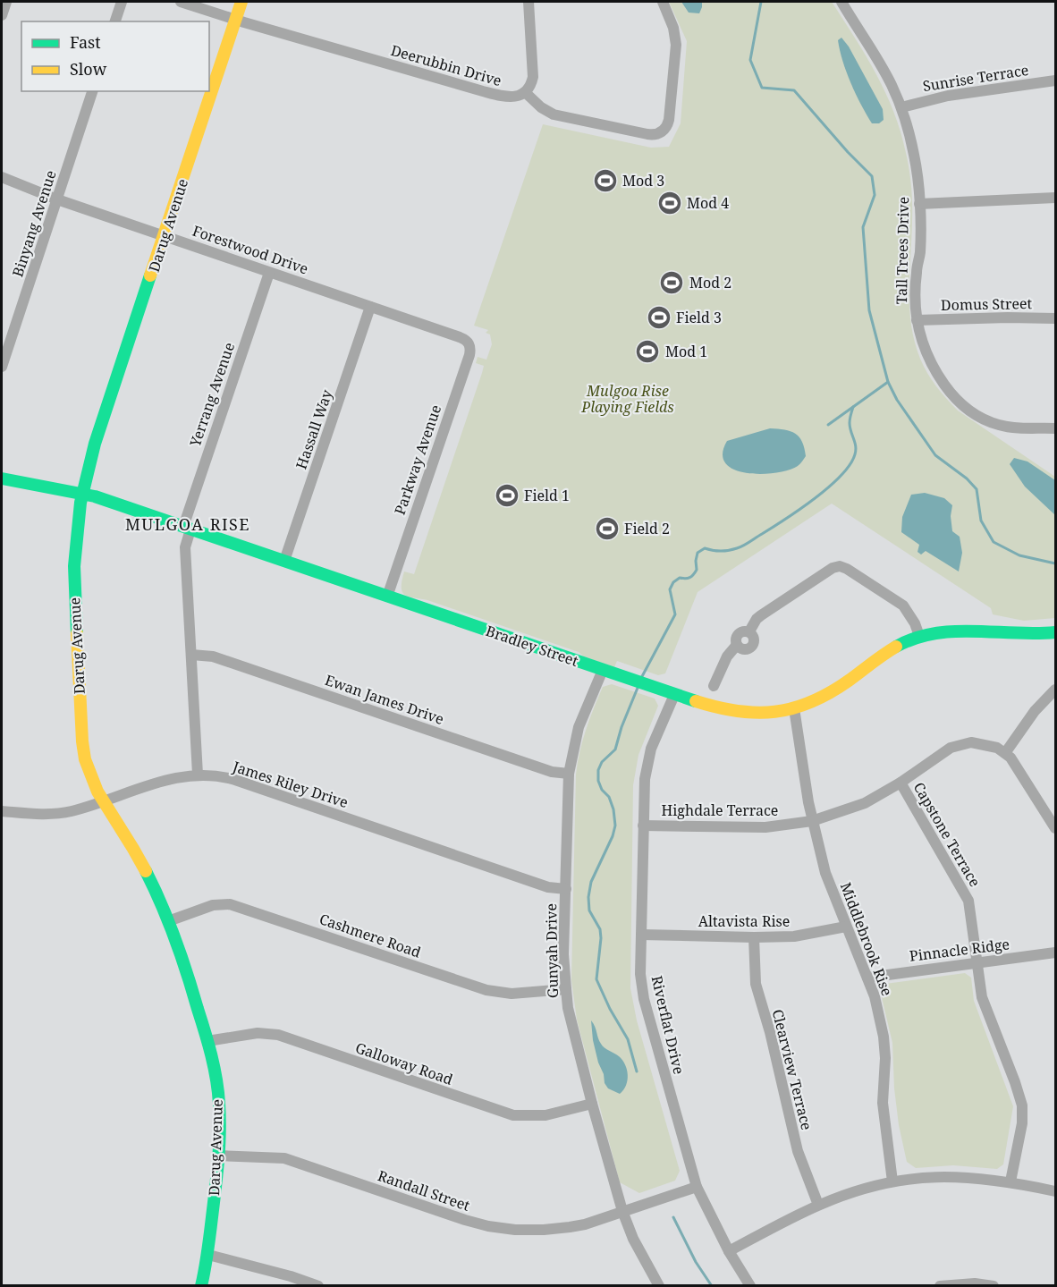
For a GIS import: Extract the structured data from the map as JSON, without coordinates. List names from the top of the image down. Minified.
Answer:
{"streets":{"street":["Deerubbin Drive","Sunrise Terrace","Binyang Avenue","Darug Avenue","Forestwood Drive","Tall Trees Drive","Domus Street","Yerrang Avenue","Hassall Way","Parkway Avenue","Bradley Street","Ewan James Drive","James Riley Drive","Highdale Terrace","Capstone Terrace","Altavista Rise","Cashmere Road","Middlebrook Rise","Pinnacle Ridge","Gunyah Drive","Riverflat Drive","Galloway Road","Clearview Terrace","Randall Street"]},"crossings":[["Deerubbin Drive","Darug Avenue"],["Sunrise Terrace","Tall Trees Drive"],["Binyang Avenue","Forestwood Drive"],["Darug Avenue","Forestwood Drive"],["Darug Avenue","Bradley Street"],["Darug Avenue","James Riley Drive"],["Darug Avenue","Cashmere Road"],["Darug Avenue","Galloway Road"],["Darug Avenue","Randall Street"],["Forestwood Drive","Yerrang Avenue"],["Forestwood Drive","Hassall Way"],["Forestwood Drive","Parkway Avenue"],["Tall Trees Drive","Domus Street"],["Yerrang Avenue","Bradley Street"],["Yerrang Avenue","Ewan James Drive"],["Yerrang Avenue","James Riley Drive"],["Hassall Way","Bradley Street"],["Parkway Avenue","Bradley Street"],["Bradley Street","Middlebrook Rise"],["Bradley Street","Gunyah Drive"],["Bradley Street","Riverflat Drive"],["Ewan James Drive","Gunyah Drive"],["James Riley Drive","Gunyah Drive"],["Highdale Terrace","Capstone Terrace"],["Highdale Terrace","Middlebrook Rise"],["Highdale Terrace","Riverflat Drive"],["Capstone Terrace","Pinnacle Ridge"],["Altavista Rise","Middlebrook Rise"],["Altavista Rise","Riverflat Drive"],["Altavista Rise","Clearview Terrace"],["Cashmere Road","Gunyah Drive"],["Middlebrook Rise","Pinnacle Ridge"],["Gunyah Drive","Galloway Road"],["Gunyah Drive","Randall Street"]],"districts":["MULGOA RISE"],"parks":["Mulgoa Rise Playing Fields"],"places":{"sports":["Mod 3","Mod 4","Mod 2","Field 3","Mod 1","Field 1","Field 2"]},"legend":["Fast","Slow"]}
